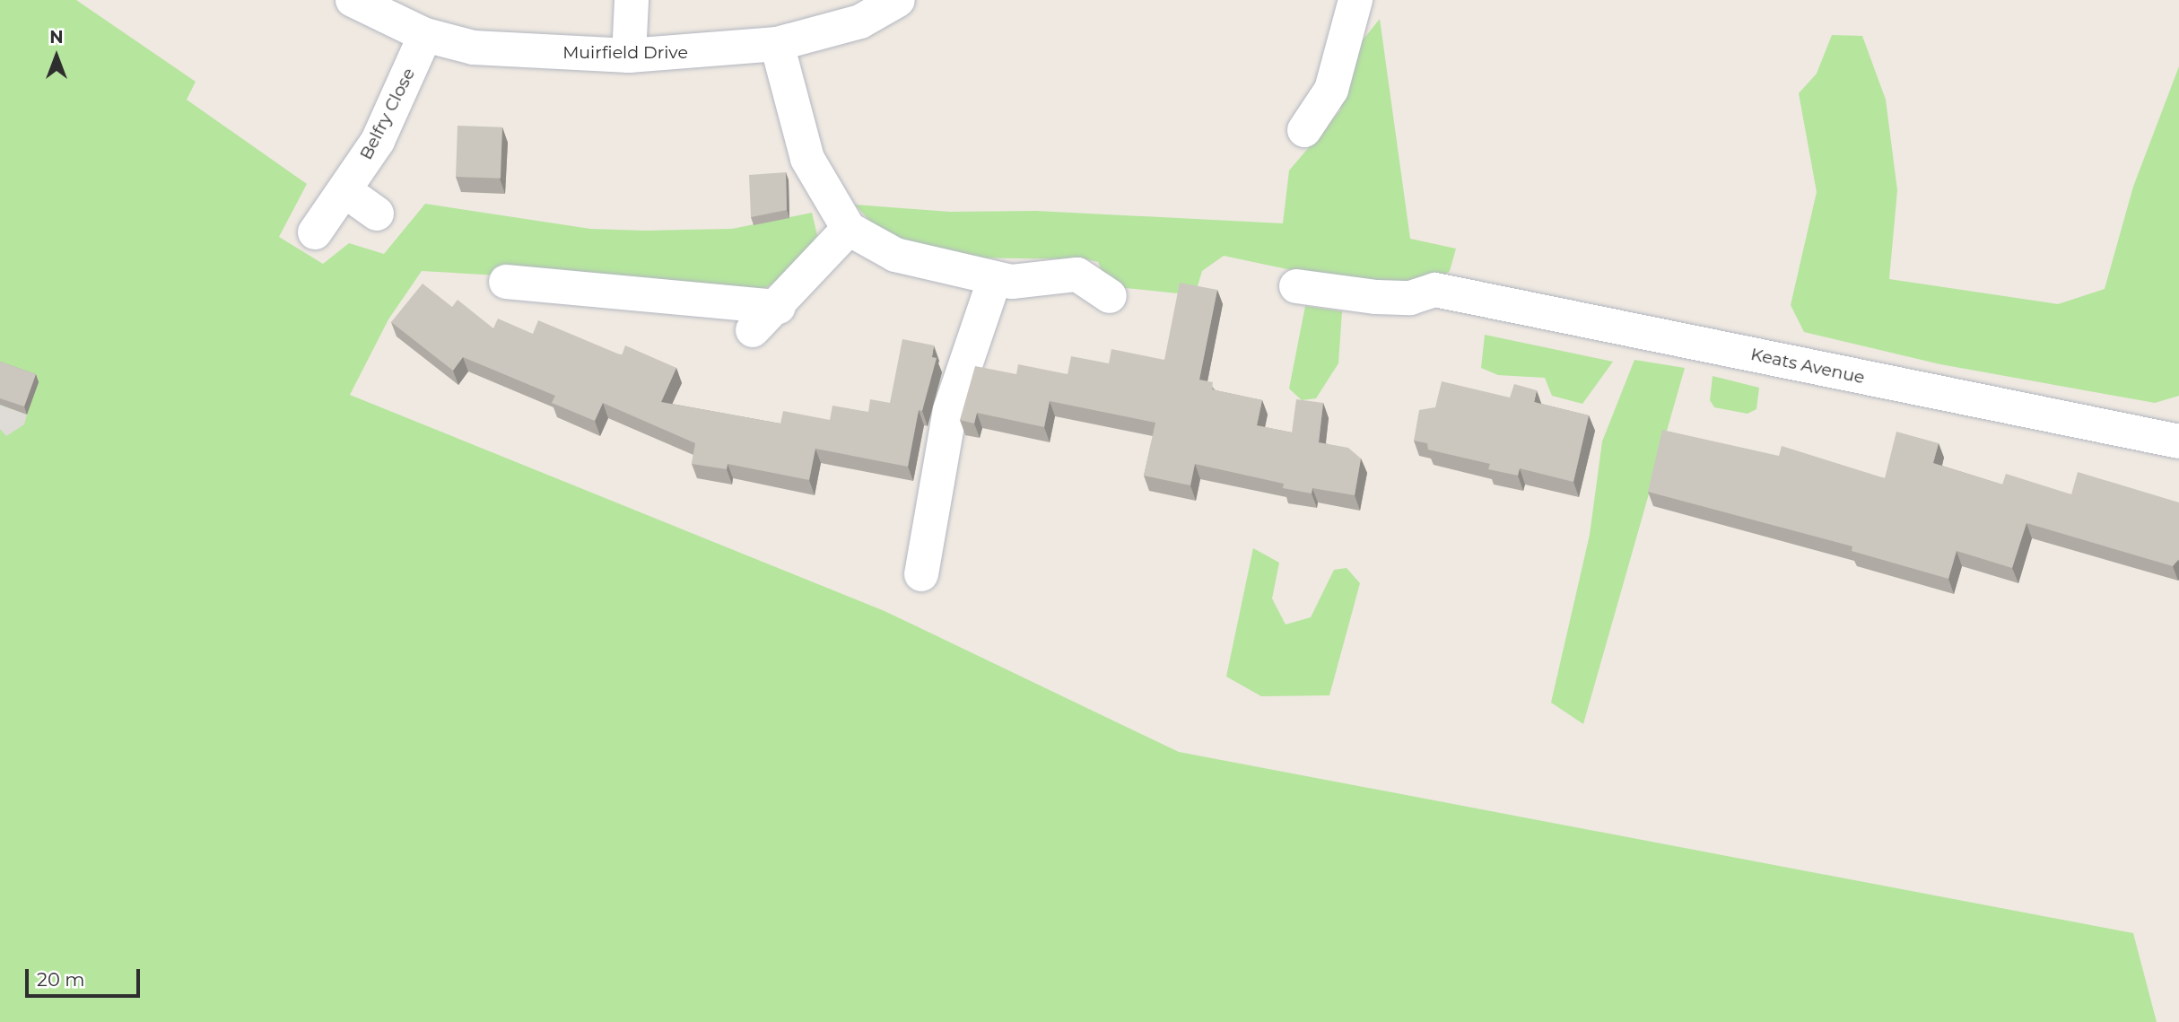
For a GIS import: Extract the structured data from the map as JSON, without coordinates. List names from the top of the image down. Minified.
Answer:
{"streets":{"street":["Muirfield Drive","Belfry Close","Keats Avenue"]},"crossings":[["Muirfield Drive","Belfry Close"]],"scale_bar":"20 m","north":"top"}
